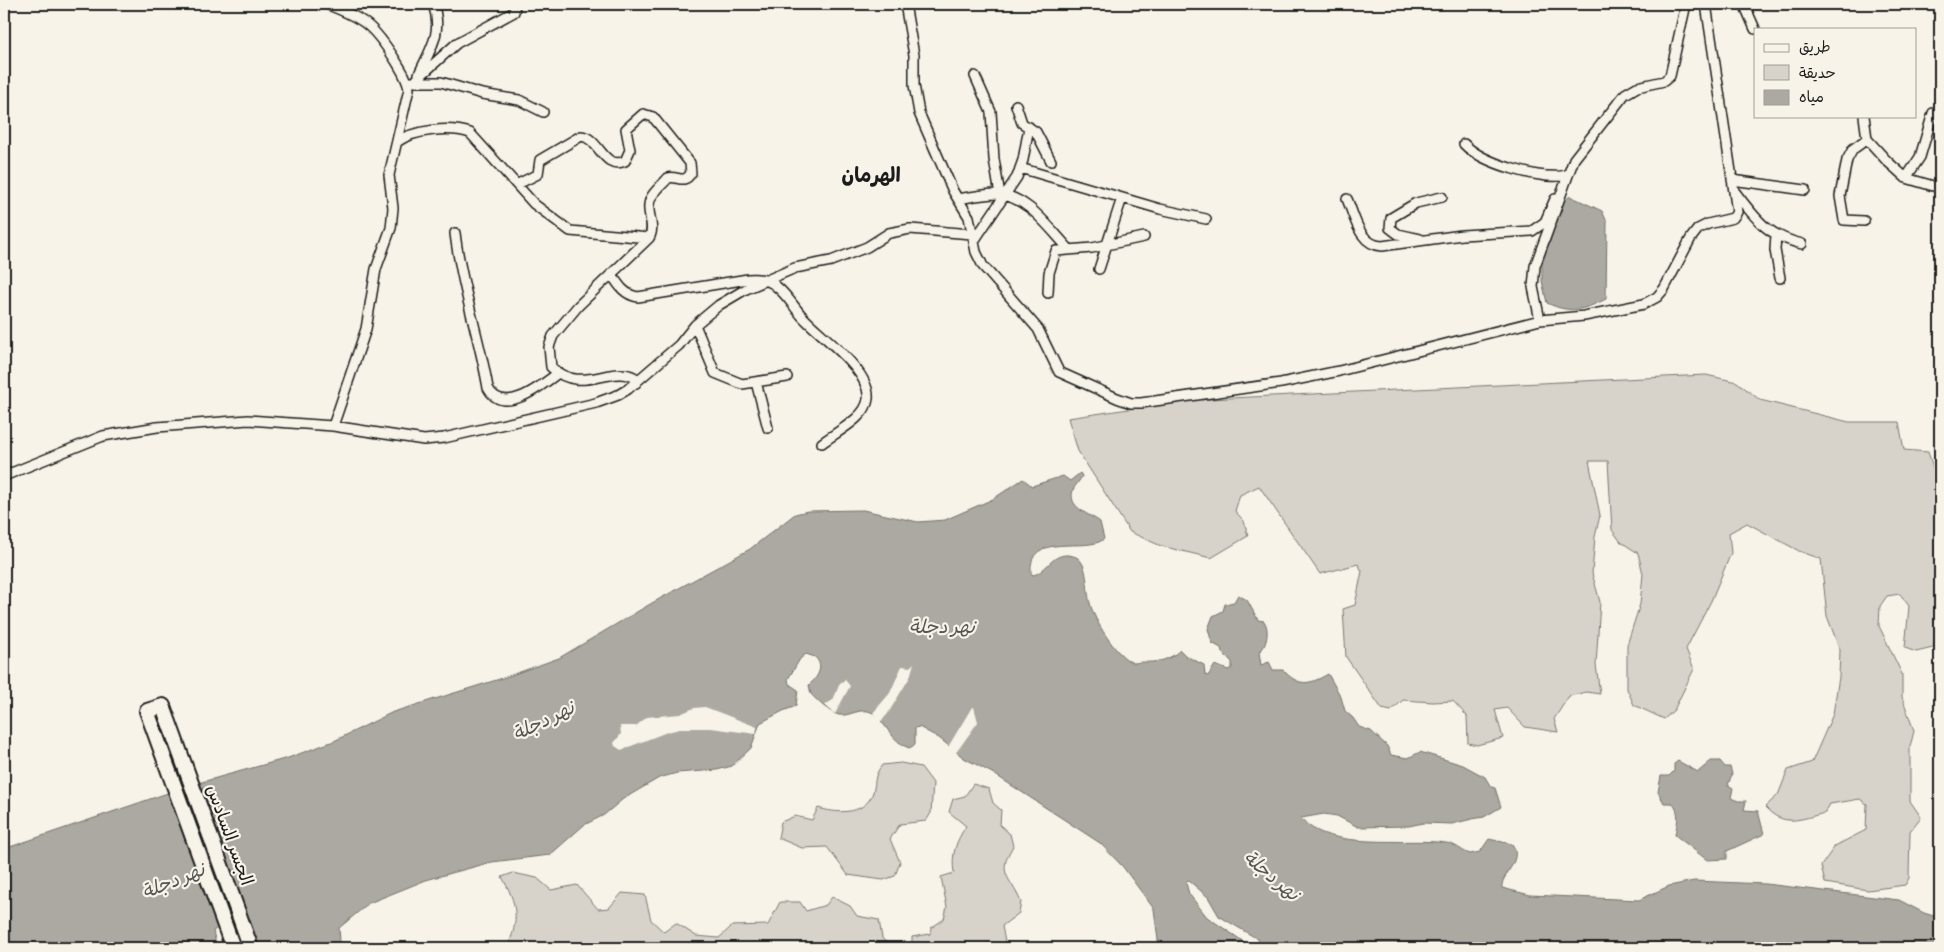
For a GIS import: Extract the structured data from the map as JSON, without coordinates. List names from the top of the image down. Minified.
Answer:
{"streets":{"highway":["الجسر السادس"]},"districts":["الهرمان"],"water":["نهر دجلة"],"legend":["طريق","حديقة","مياه"]}
